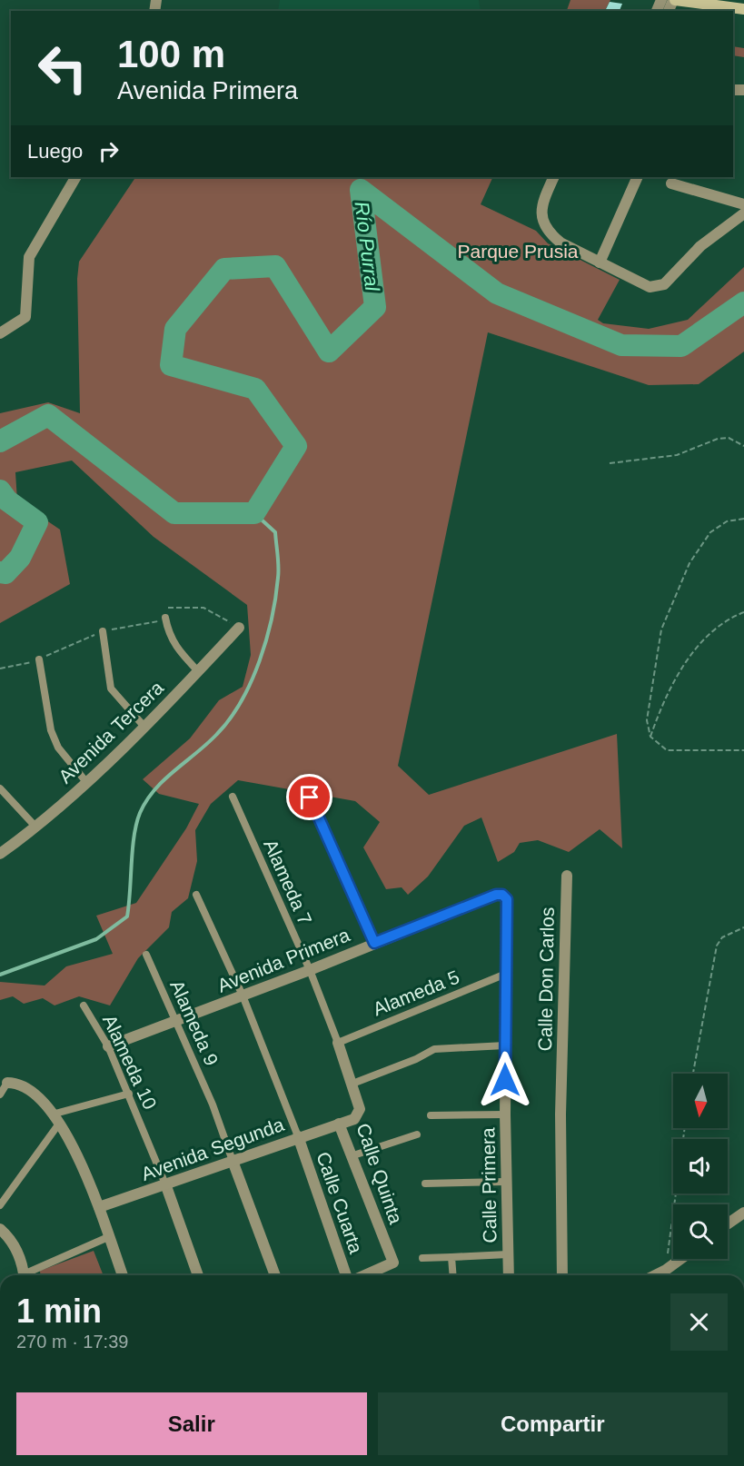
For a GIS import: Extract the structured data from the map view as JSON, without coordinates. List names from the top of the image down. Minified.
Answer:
{"streets":{"street":["Avenida Tercera","Avenida Primera","Calle Don Carlos","Avenida Segunda","Calle Quinta","Calle Primera","Calle Cuarta"],"lane":["Alameda 7","Alameda 5","Alameda 9","Alameda 10"]},"crossings":[["Alameda 7","Avenida Primera"],["Alameda 7","Alameda 5"],["Alameda 7","Calle Quinta"],["Avenida Primera","Alameda 9"],["Avenida Primera","Alameda 10"],["Avenida Primera","Calle Primera"],["Alameda 5","Calle Quinta"],["Alameda 5","Calle Primera"],["Alameda 9","Avenida Segunda"],["Alameda 10","Avenida Segunda"],["Avenida Segunda","Calle Quinta"],["Avenida Segunda","Calle Cuarta"]],"water":["Río Purral"],"parks":["Parque Prusia"],"north":"bottom","page":{"turn":["100 m","Avenida Primera"],"then":"Luego","heading":["1 min","270 m · 17:39"],"buttons":["Salir","Compartir"]}}
